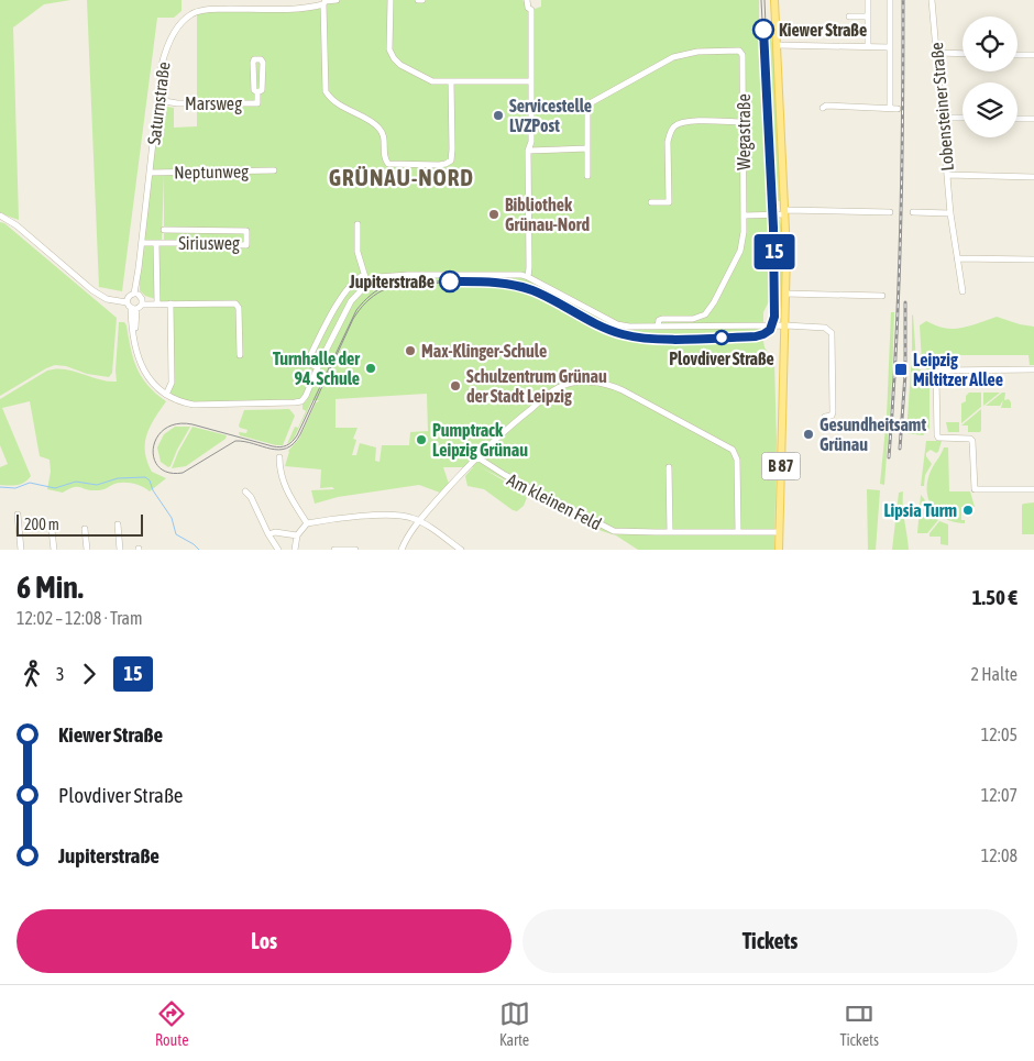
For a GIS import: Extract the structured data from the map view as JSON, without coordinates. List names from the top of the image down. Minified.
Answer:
{"streets":{"main road":["B 87"],"street":["Saturnstraße","Marsweg","Lobensteiner Straße","Wegastraße","Neptunweg","Siriusweg","Am kleinen Feld"]},"crossings":[["Saturnstraße","Marsweg"],["Saturnstraße","Neptunweg"],["Saturnstraße","Siriusweg"],["B 87","Am kleinen Feld"]],"districts":["GRÜNAU-NORD"],"places":{"other":["Kiewer Straße","Servicestelle LVZPost","Bibliothek Grünau-Nord","Jupiterstraße","Plovdiver Straße","Max-Klinger-Schule","Turnhalle der 94. Schule","Schulzentrum Grünau der Stadt Leipzig","Gesundheitsamt Grünau","Pumptrack Leipzig Grünau","Lipsia Turm"],"transit":["Leipzig Miltitzer Allee"]},"lines":["tram line 15"],"scale_bar":"200 m","page":{"on_map":"15","scale":"200 m","heading":["6 Min.","12:02 – 12:08 · Tram","1.50 €"],"legs":["3","15","2 Halte"],"list":[{"name":"Kiewer Straße","value":"12:05"},{"name":"Plovdiver Straße","value":"12:07"},{"name":"Jupiterstraße","value":"12:08"}],"buttons":["Los","Tickets"],"tabs":["Route","Karte","Tickets"]}}
